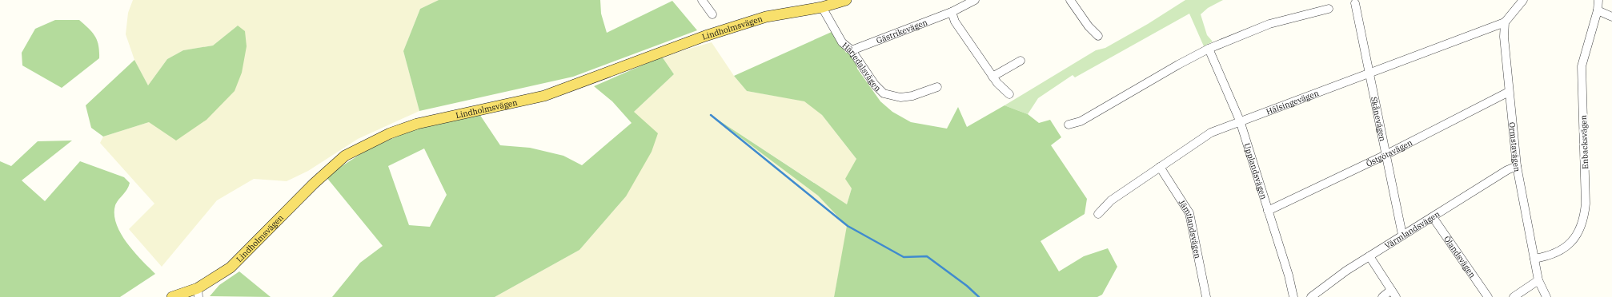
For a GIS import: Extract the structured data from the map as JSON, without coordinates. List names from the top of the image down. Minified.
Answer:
{"streets":{"main road":["Lindholmsvägen"],"street":["Gästrikevägen","Härjedalsvägen","Hälsingevägen","Skånevägen","Enbacksvägen","Ormstavägen","Östgötavägen","Upplandsvägen","Jämtlandsvägen","Värmlandsvägen","Ölandsvägen"]},"crossings":[["Lindholmsvägen","Härjedalsvägen"],["Gästrikevägen","Härjedalsvägen"],["Hälsingevägen","Skånevägen"],["Hälsingevägen","Ormstavägen"],["Hälsingevägen","Upplandsvägen"],["Hälsingevägen","Jämtlandsvägen"],["Skånevägen","Östgötavägen"],["Skånevägen","Värmlandsvägen"],["Enbacksvägen","Ormstavägen"],["Ormstavägen","Östgötavägen"],["Ormstavägen","Värmlandsvägen"],["Östgötavägen","Upplandsvägen"],["Värmlandsvägen","Ölandsvägen"]]}
